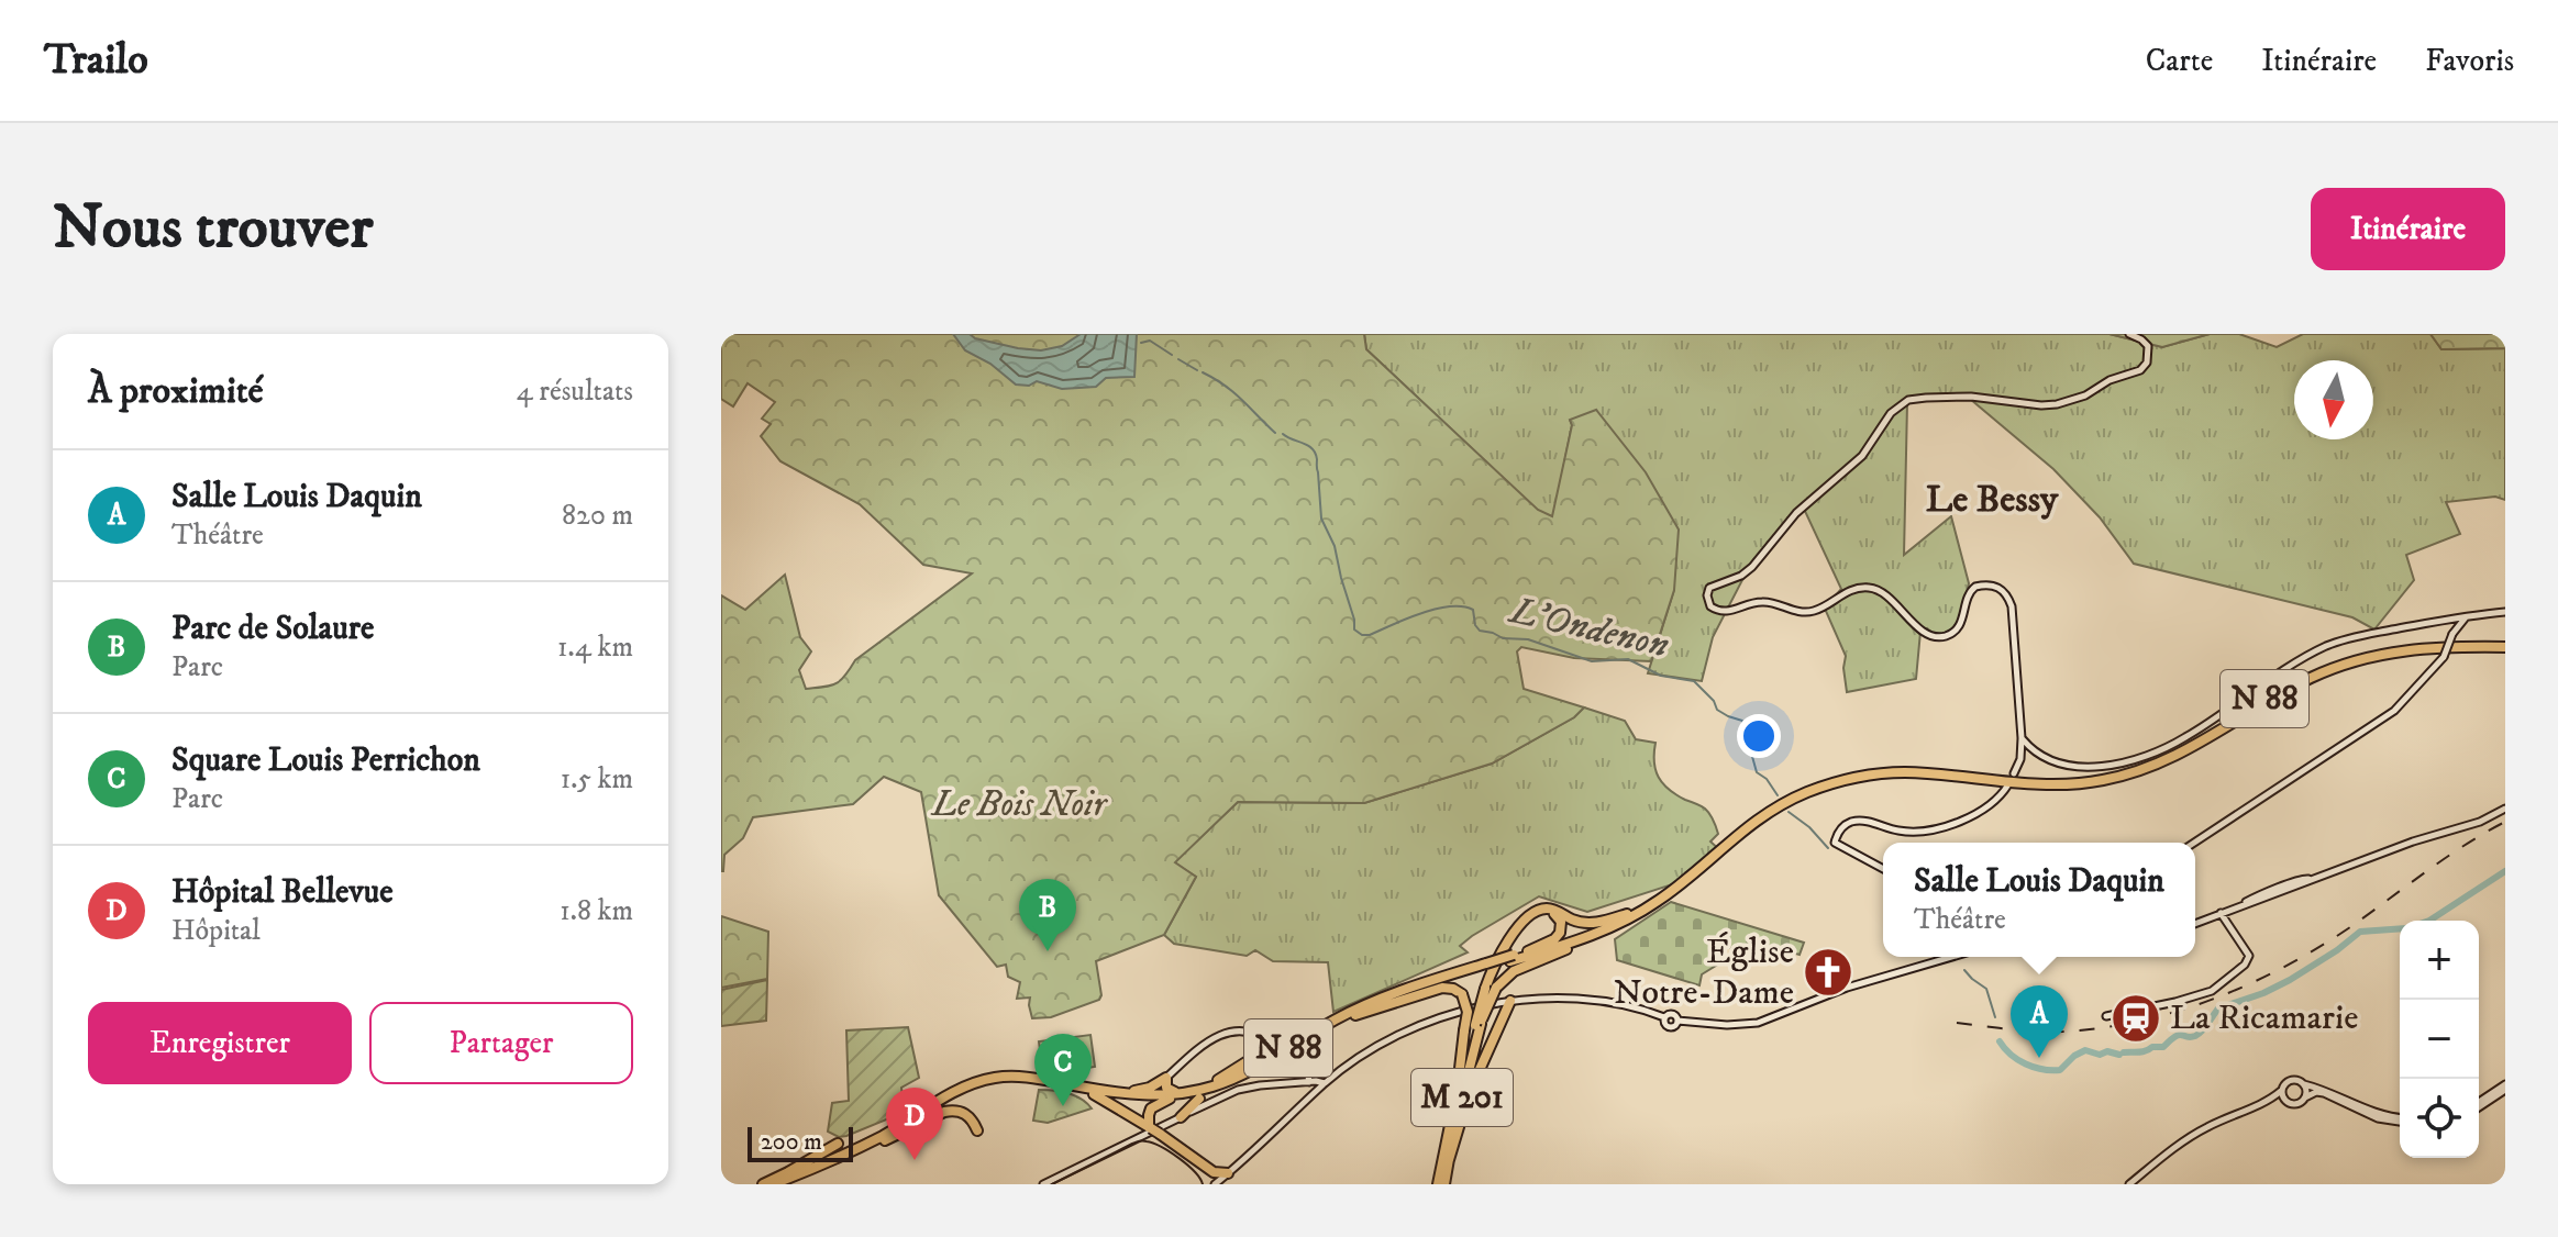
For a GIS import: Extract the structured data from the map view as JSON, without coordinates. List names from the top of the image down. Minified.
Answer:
{"streets":{"highway":["N 88","M 201"]},"districts":["Le Bessy"],"water":["L'Ondenon"],"parks":["Le Bois Noir"],"places":{"church":["Église Notre-Dame"],"station":["La Ricamarie"]},"scale_bar":"200 m","north":"bottom","page":{"header":"Trailo","nav":["Carte","Itinéraire","Favoris"],"buttons":["Itinéraire",["Enregistrer","Partager"]],"title":"Nous trouver","heading":["À proximité","4 résultats"],"list":[{"mark":"A","name":"Salle Louis Daquin","note":"Théâtre","value":"820 m"},{"mark":"B","name":"Parc de Solaure","note":"Parc","value":"1.4 km"},{"mark":"C","name":"Square Louis Perrichon","note":"Parc","value":"1.5 km"},{"mark":"D","name":"Hôpital Bellevue","note":"Hôpital","value":"1.8 km"}],"popup":["Salle Louis Daquin","Théâtre"],"pins":["B","A","C","D"],"map_buttons":["+","−"],"scale":"200 m"}}
